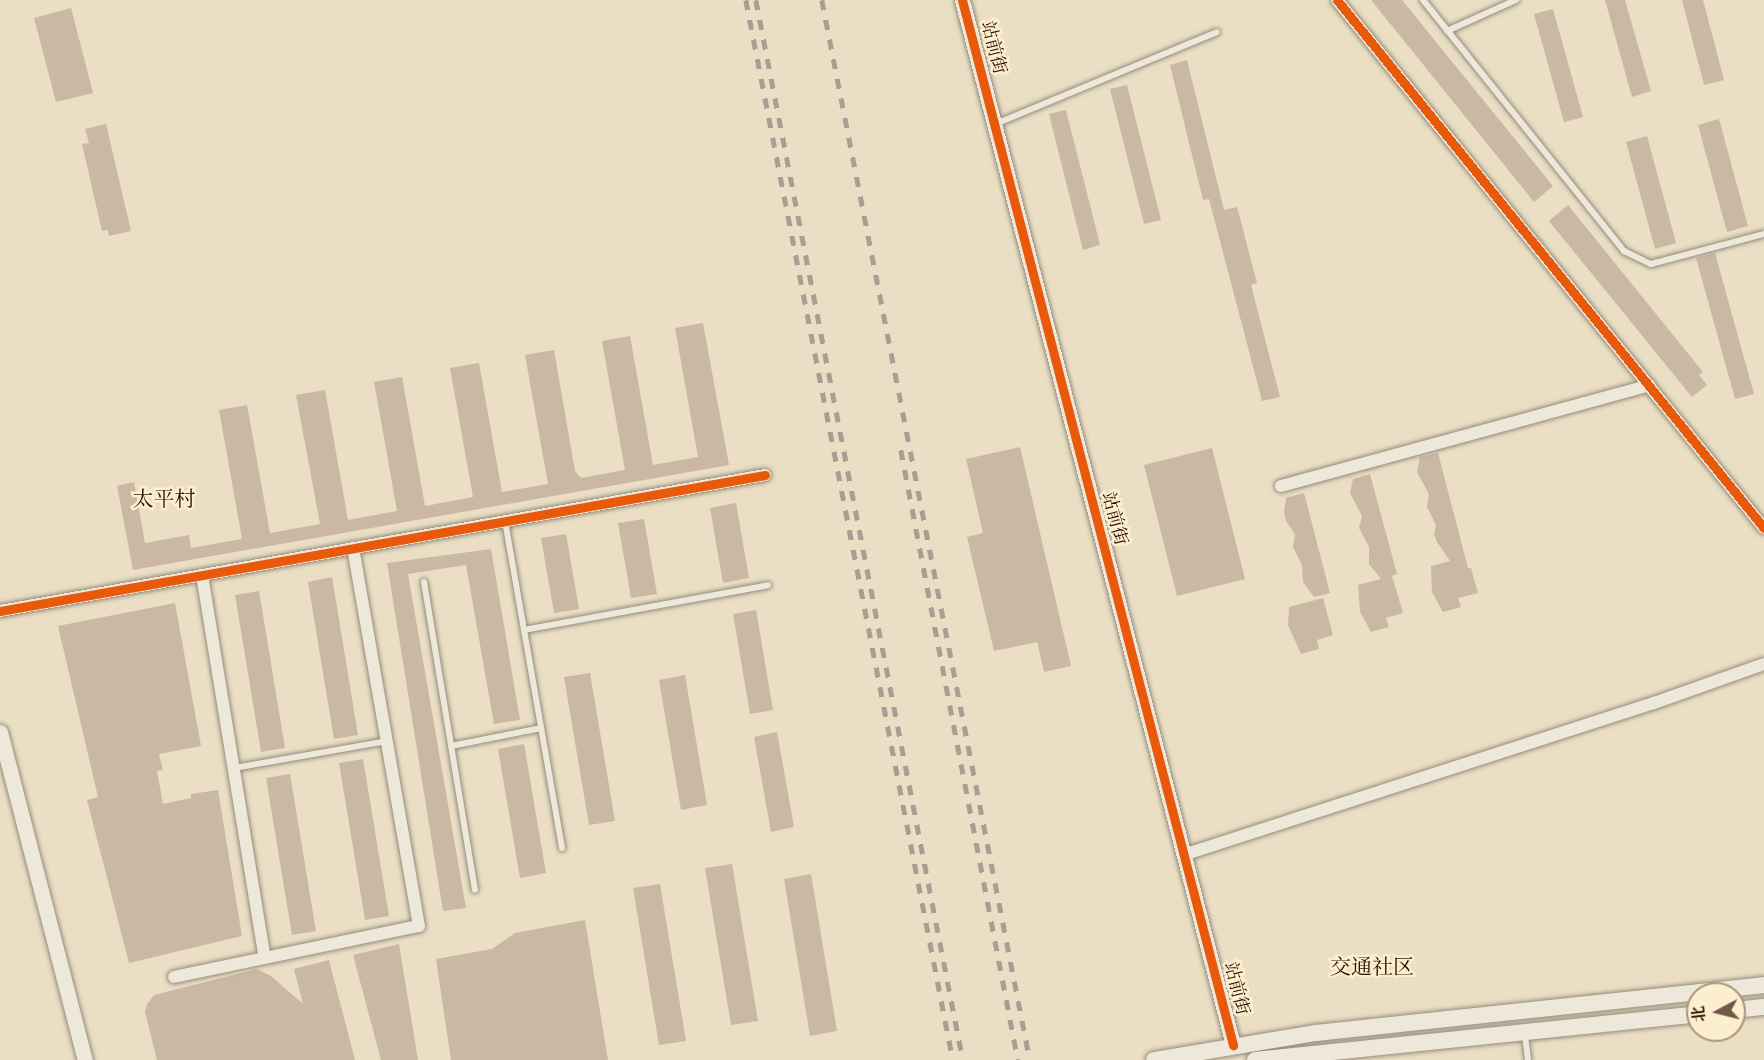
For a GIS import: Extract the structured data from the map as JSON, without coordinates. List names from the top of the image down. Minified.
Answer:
{"streets":{"street":["站前街"]},"districts":["太平村","交通社区"],"north":"left"}
